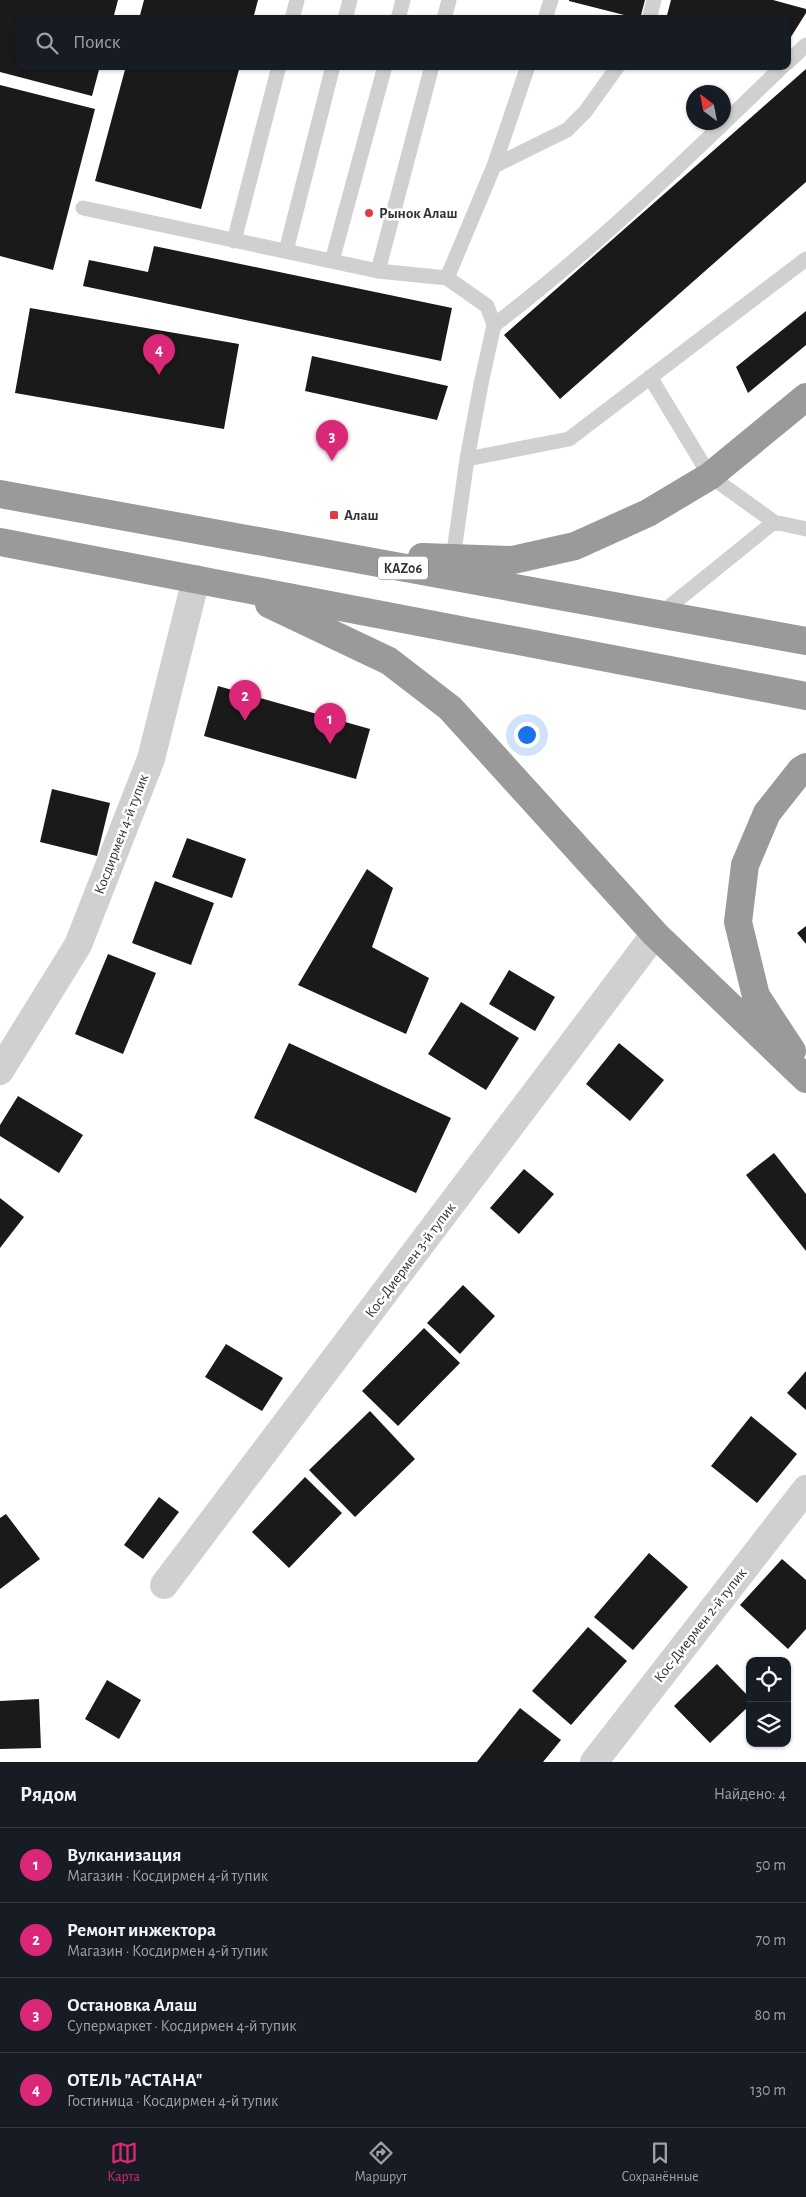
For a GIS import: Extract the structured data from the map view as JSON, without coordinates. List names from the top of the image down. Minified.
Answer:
{"streets":{"highway":["KАZ06"],"street":["Косдирмен 4-й тупик","Кос-Диермен 3-й тупик","Кос-Диермен 2-й тупик"]},"places":{"other":["Рынок Алаш"],"transit":["Алаш"]},"north":"top left","page":{"search":"Поиск","pins":["4","3","2","1"],"heading":["Рядом","Найдено: 4"],"list":[{"mark":"1","name":"Вулканизация","note":"Магазин · Косдирмен 4-й тупик","value":"50 m"},{"mark":"2","name":"Ремонт инжектора","note":"Магазин · Косдирмен 4-й тупик","value":"70 m"},{"mark":"3","name":"Остановка Алаш","note":"Супермаркет · Косдирмен 4-й тупик","value":"80 m"},{"mark":"4","name":"ОТЕЛЬ \"АСТАНА\"","note":"Гостиница · Косдирмен 4-й тупик","value":"130 m"}],"nav":["Карта","Маршрут","Сохранённые"]}}
